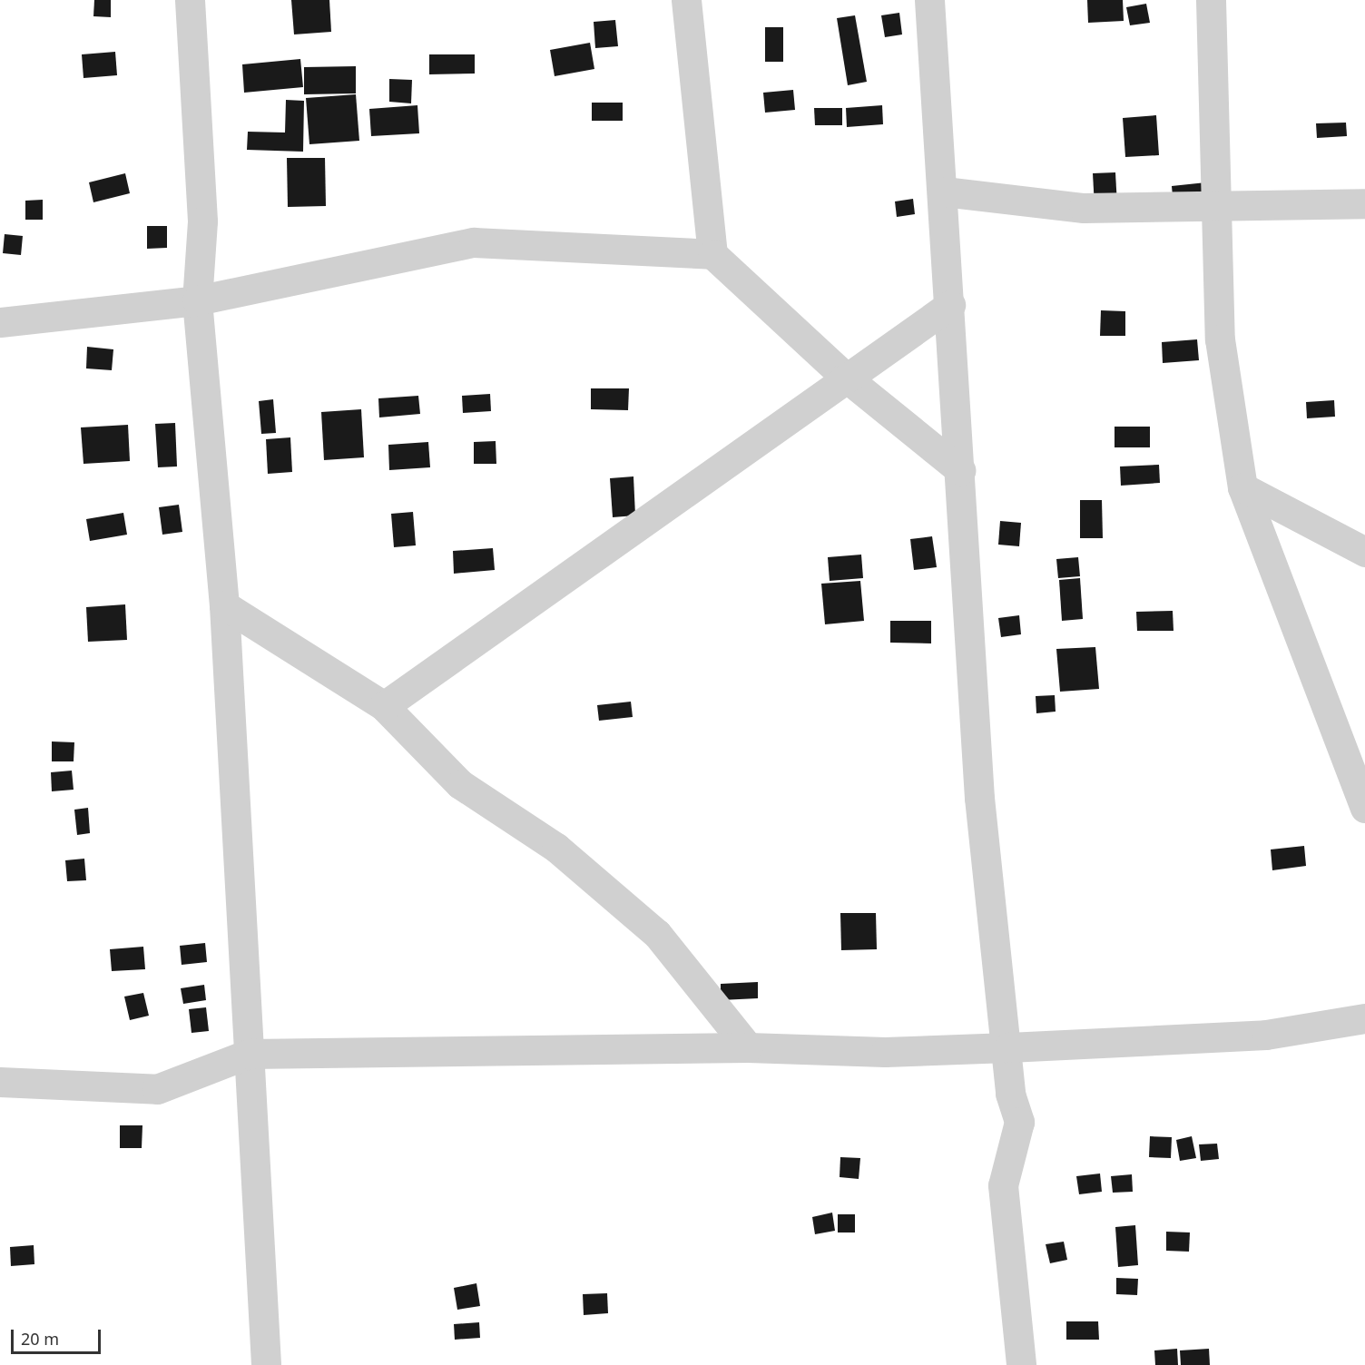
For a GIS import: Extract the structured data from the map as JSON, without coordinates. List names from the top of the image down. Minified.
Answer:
{"scale_bar":"20 m"}
